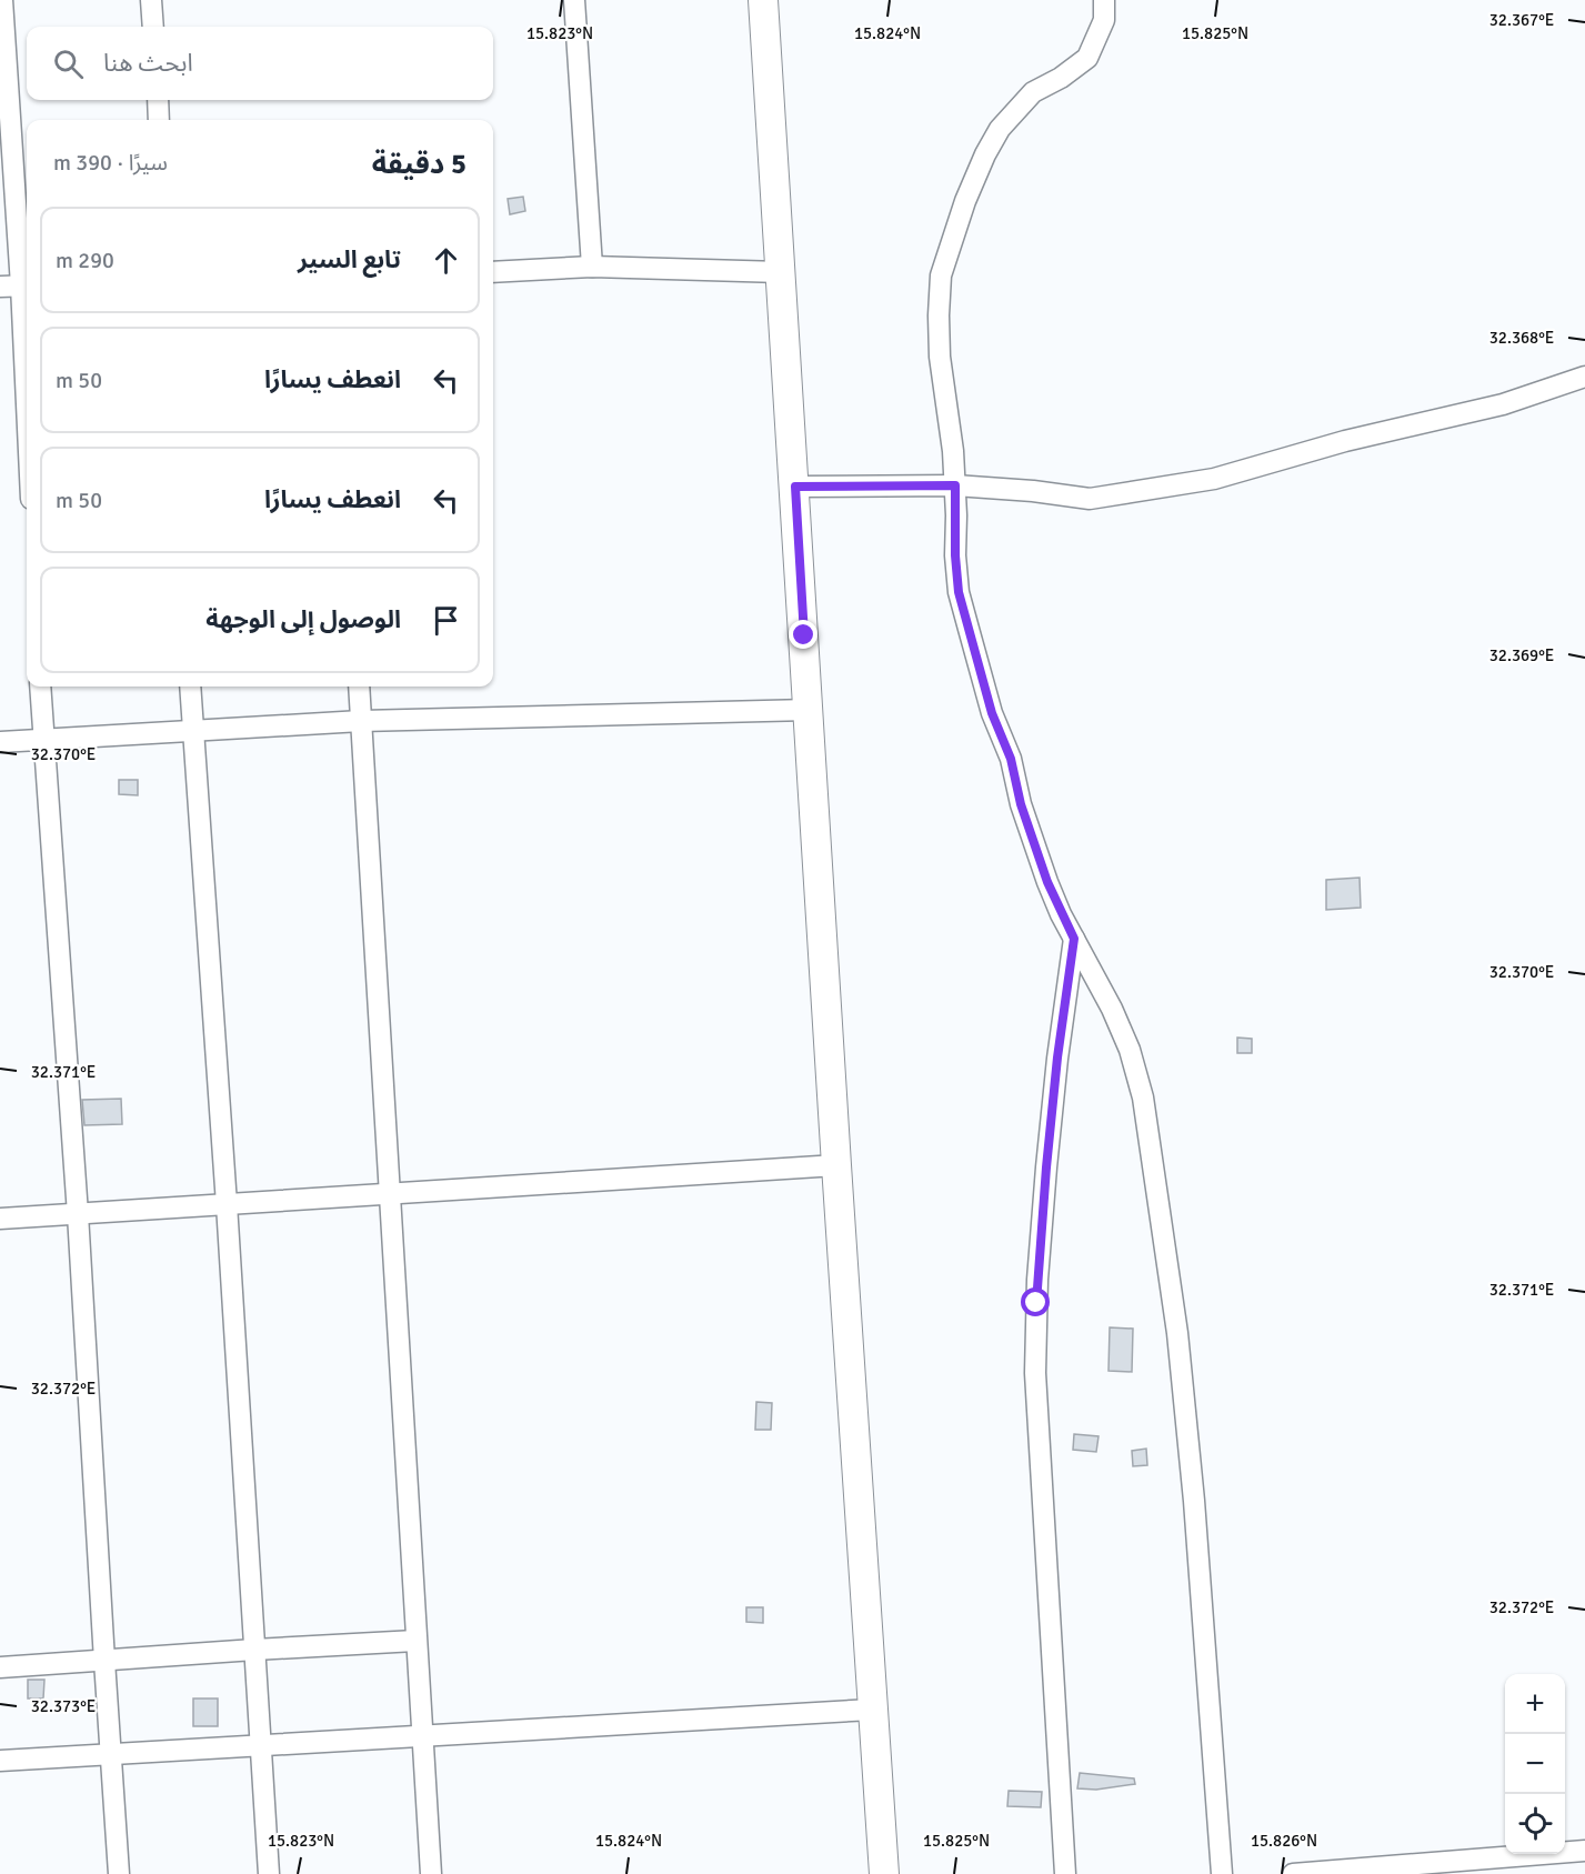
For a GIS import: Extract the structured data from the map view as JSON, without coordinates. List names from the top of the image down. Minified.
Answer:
{"page":{"search":"ابحث هنا","heading":["5 دقيقة","سيرًا · 390 m"],"list":[["تابع السير","290 m"],["انعطف يسارًا","50 m"],["انعطف يسارًا","50 m"],"الوصول إلى الوجهة"],"map_buttons":["+","−"]},"coordinates":["32.367°E","15.823°N","15.824°N","15.825°N","32.368°E","32.369°E","32.370°E","32.371°E","32.372°E","32.373°E","15.826°N"]}
